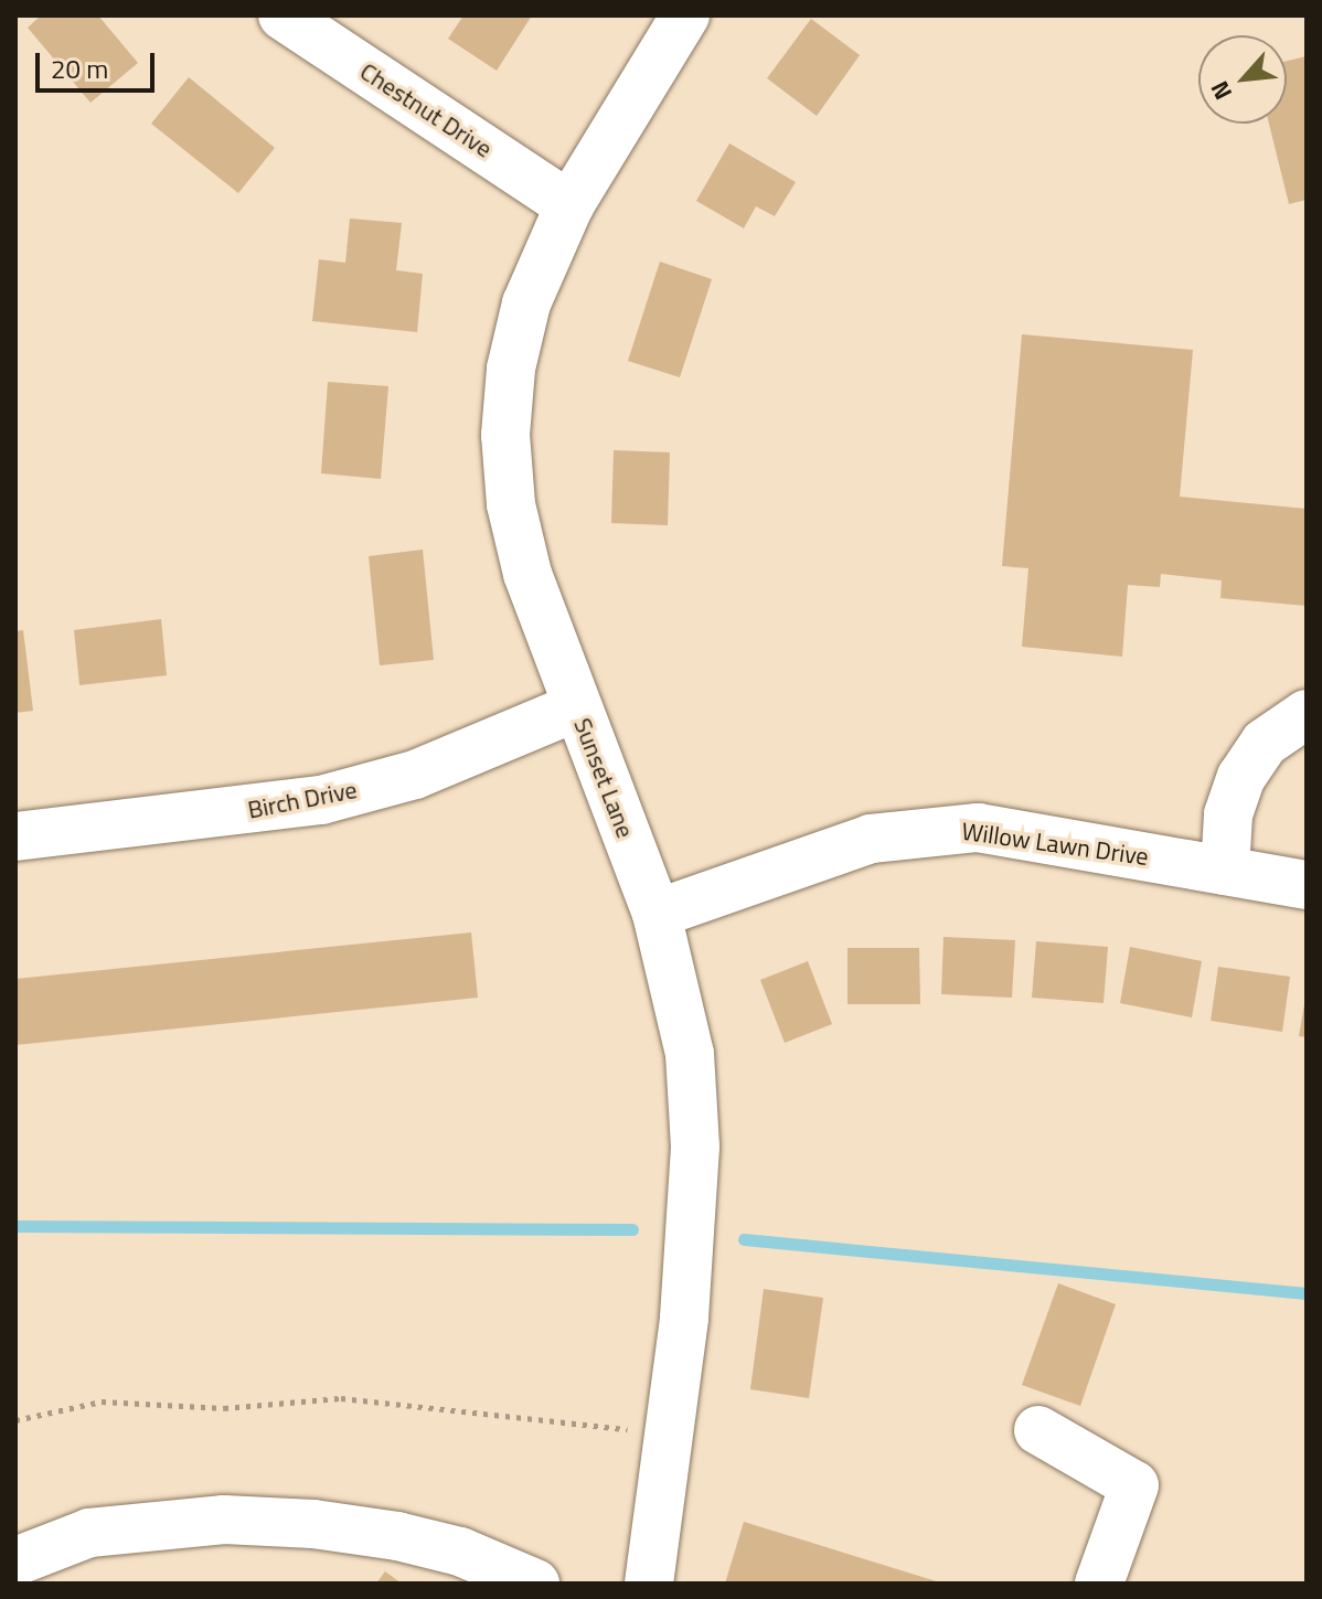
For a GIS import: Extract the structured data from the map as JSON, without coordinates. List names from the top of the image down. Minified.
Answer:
{"streets":{"street":["Chestnut Drive","Sunset Lane","Birch Drive","Willow Lawn Drive"]},"crossings":[["Chestnut Drive","Sunset Lane"],["Sunset Lane","Birch Drive"],["Sunset Lane","Willow Lawn Drive"]],"scale_bar":"20 m","north":"bottom left"}
